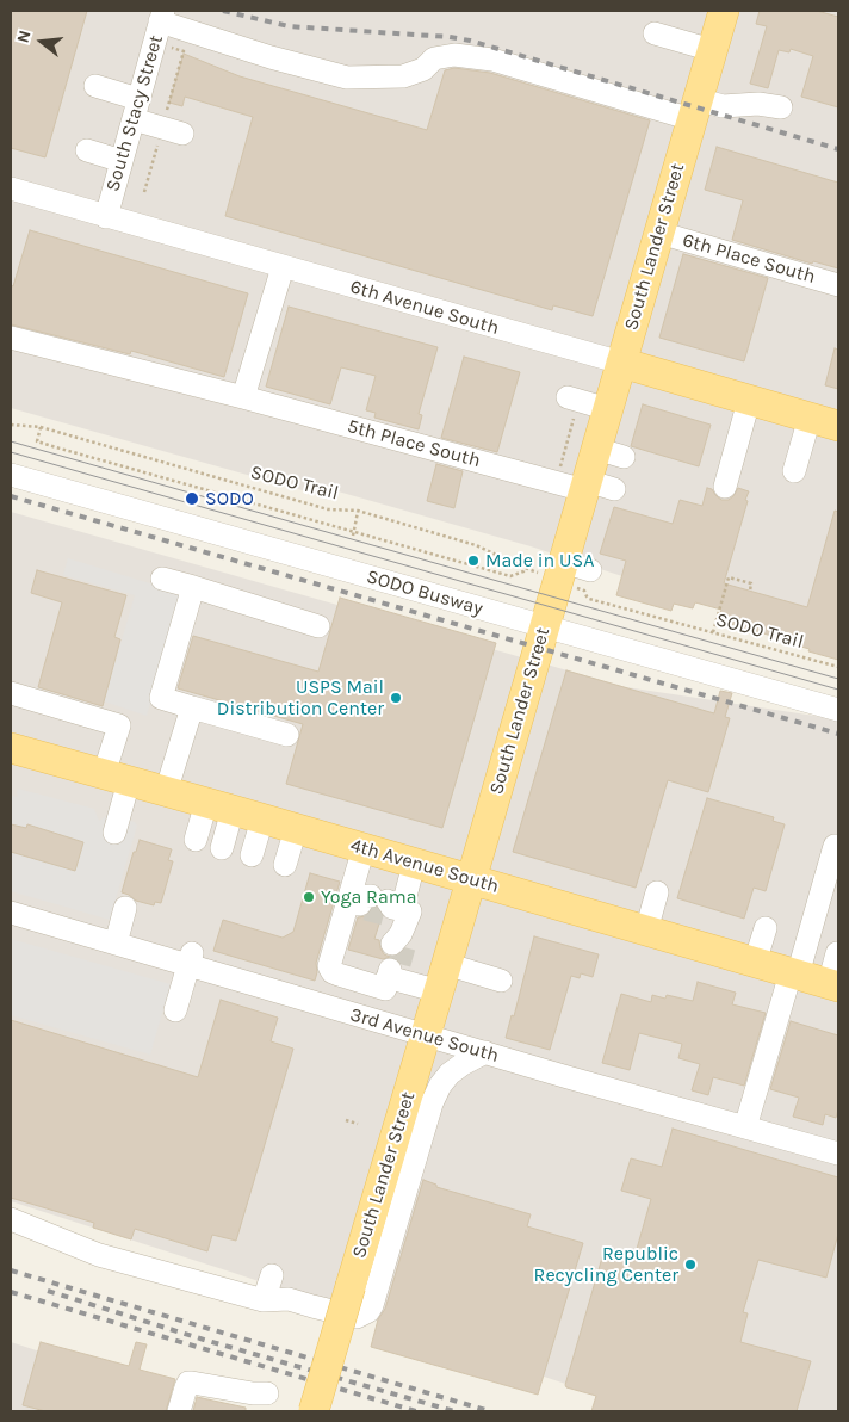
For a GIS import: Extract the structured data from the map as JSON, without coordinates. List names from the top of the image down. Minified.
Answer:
{"streets":{"main road":["South Lander Street","6th Avenue South","4th Avenue South"],"street":["South Stacy Street","6th Place South","5th Place South","SODO Busway","3rd Avenue South"],"path":["SODO Trail"]},"crossings":[["South Stacy Street","6th Avenue South"],["South Lander Street","6th Place South"],["South Lander Street","6th Avenue South"],["South Lander Street","5th Place South"],["South Lander Street","SODO Busway"],["South Lander Street","4th Avenue South"],["South Lander Street","3rd Avenue South"]],"places":["SODO","Made in USA","USPS Mail Distribution Center","Yoga Rama","Republic Recycling Center"],"north":"left"}
